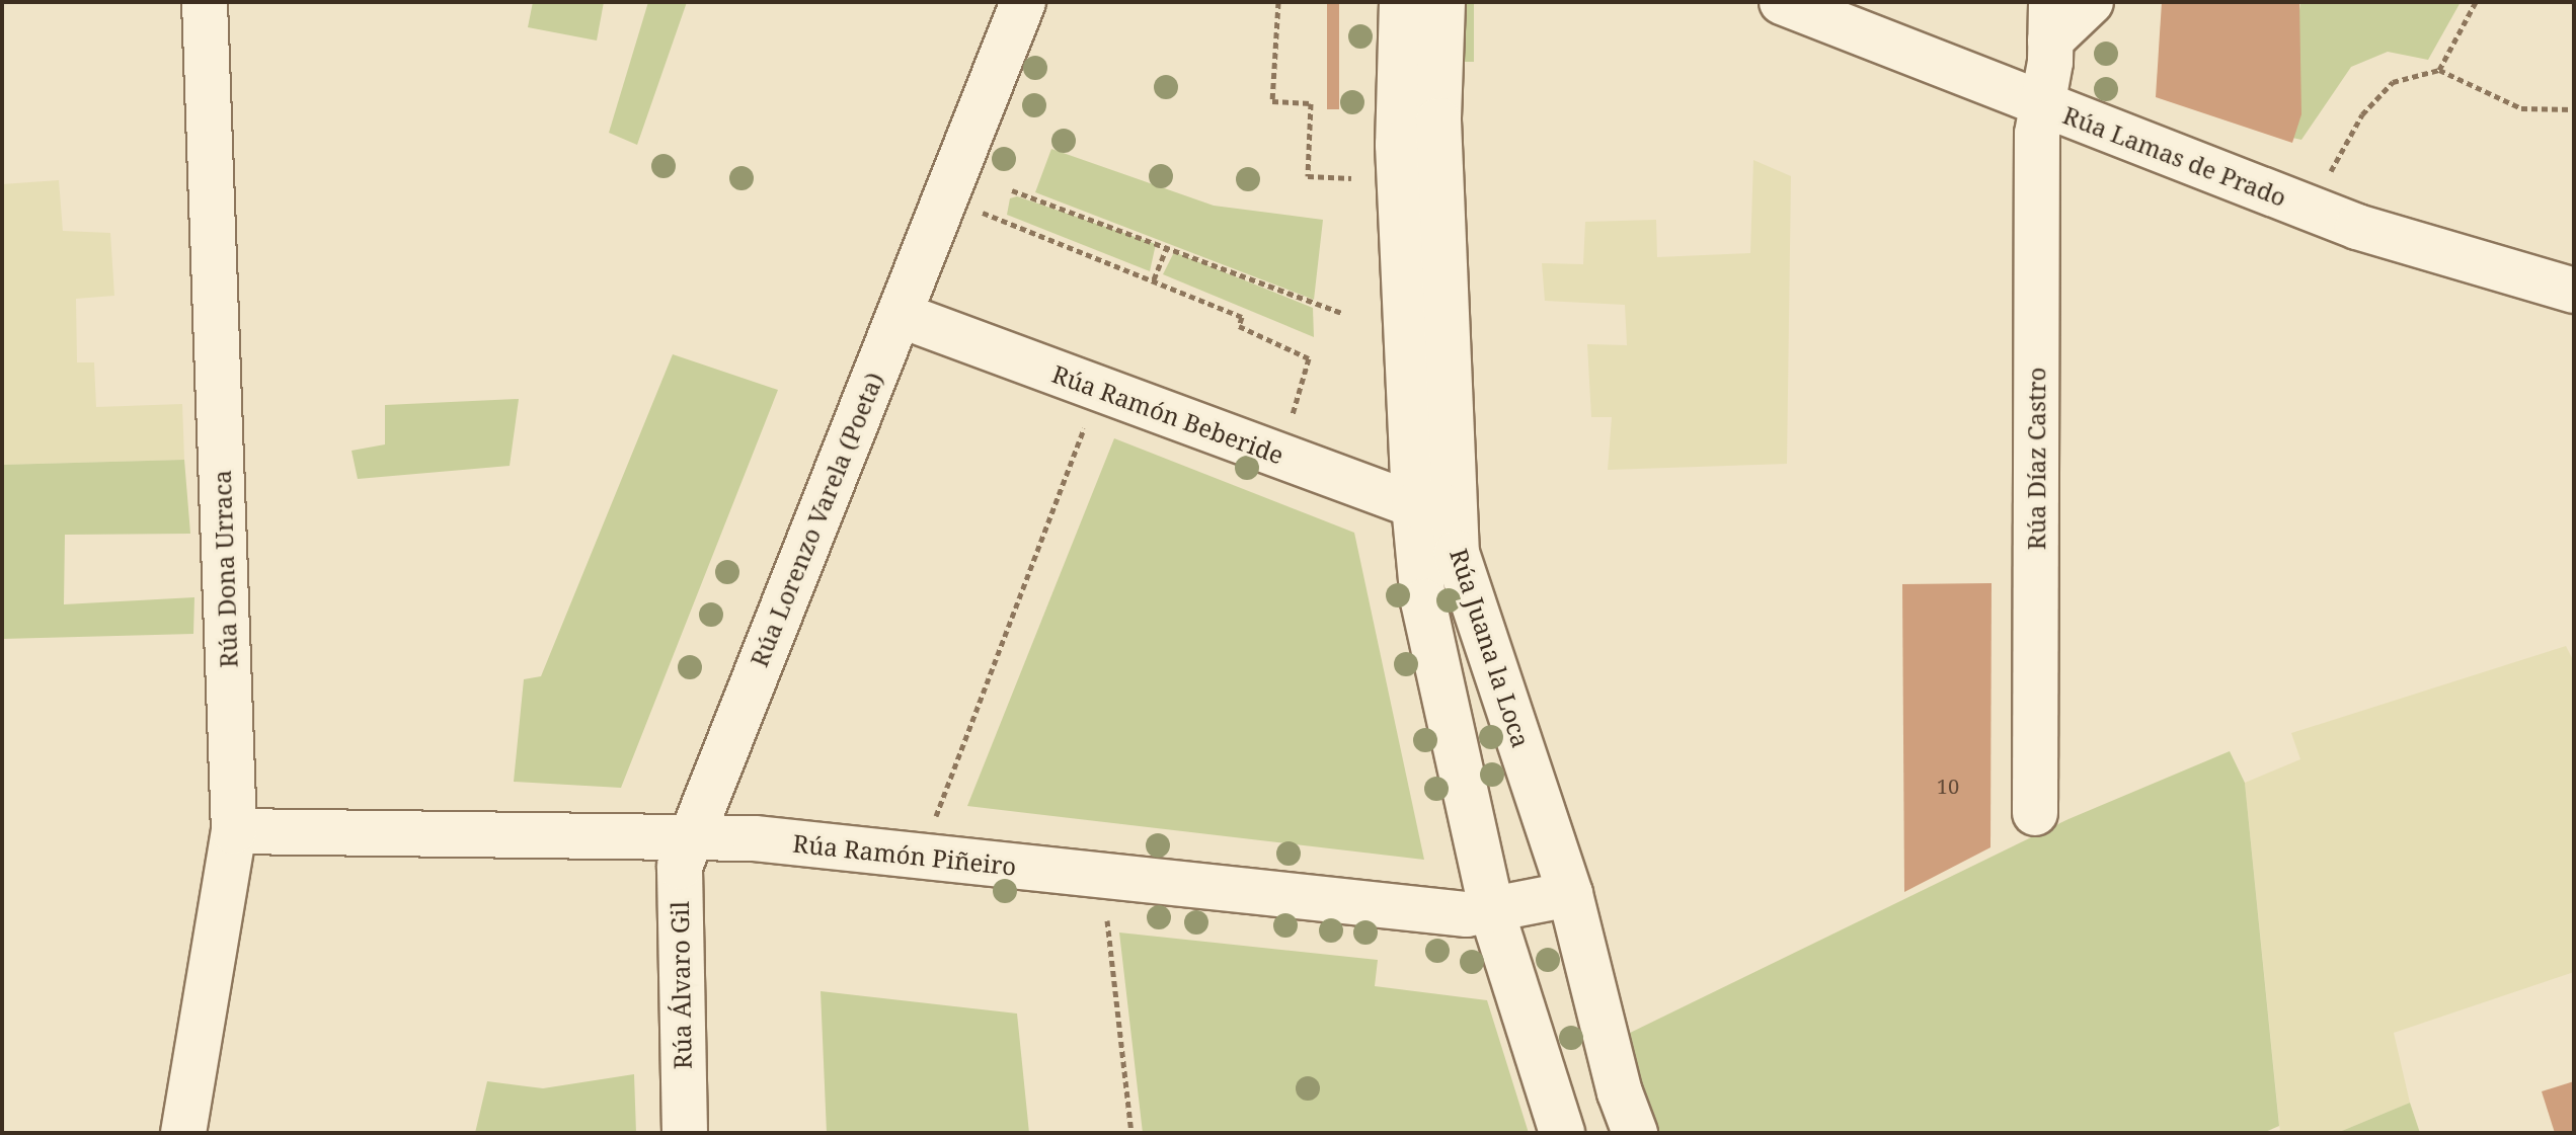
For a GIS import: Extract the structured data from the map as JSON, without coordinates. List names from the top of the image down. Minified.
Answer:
{"streets":{"street":["Rúa Lamas de Prado","Rúa Ramón Beberide","Rúa Díaz Castro","Rúa Lorenzo Varela (Poeta)","Rúa Dona Urraca","Rúa Juana la Loca","Rúa Ramón Piñeiro","Rúa Álvaro Gil"]},"crossings":[["Rúa Lamas de Prado","Rúa Díaz Castro"],["Rúa Ramón Beberide","Rúa Juana la Loca"],["Rúa Lorenzo Varela (Poeta)","Rúa Ramón Piñeiro"],["Rúa Lorenzo Varela (Poeta)","Rúa Álvaro Gil"],["Rúa Dona Urraca","Rúa Ramón Piñeiro"],["Rúa Juana la Loca","Rúa Ramón Piñeiro"],["Rúa Ramón Piñeiro","Rúa Álvaro Gil"]],"house_numbers":["10"]}
